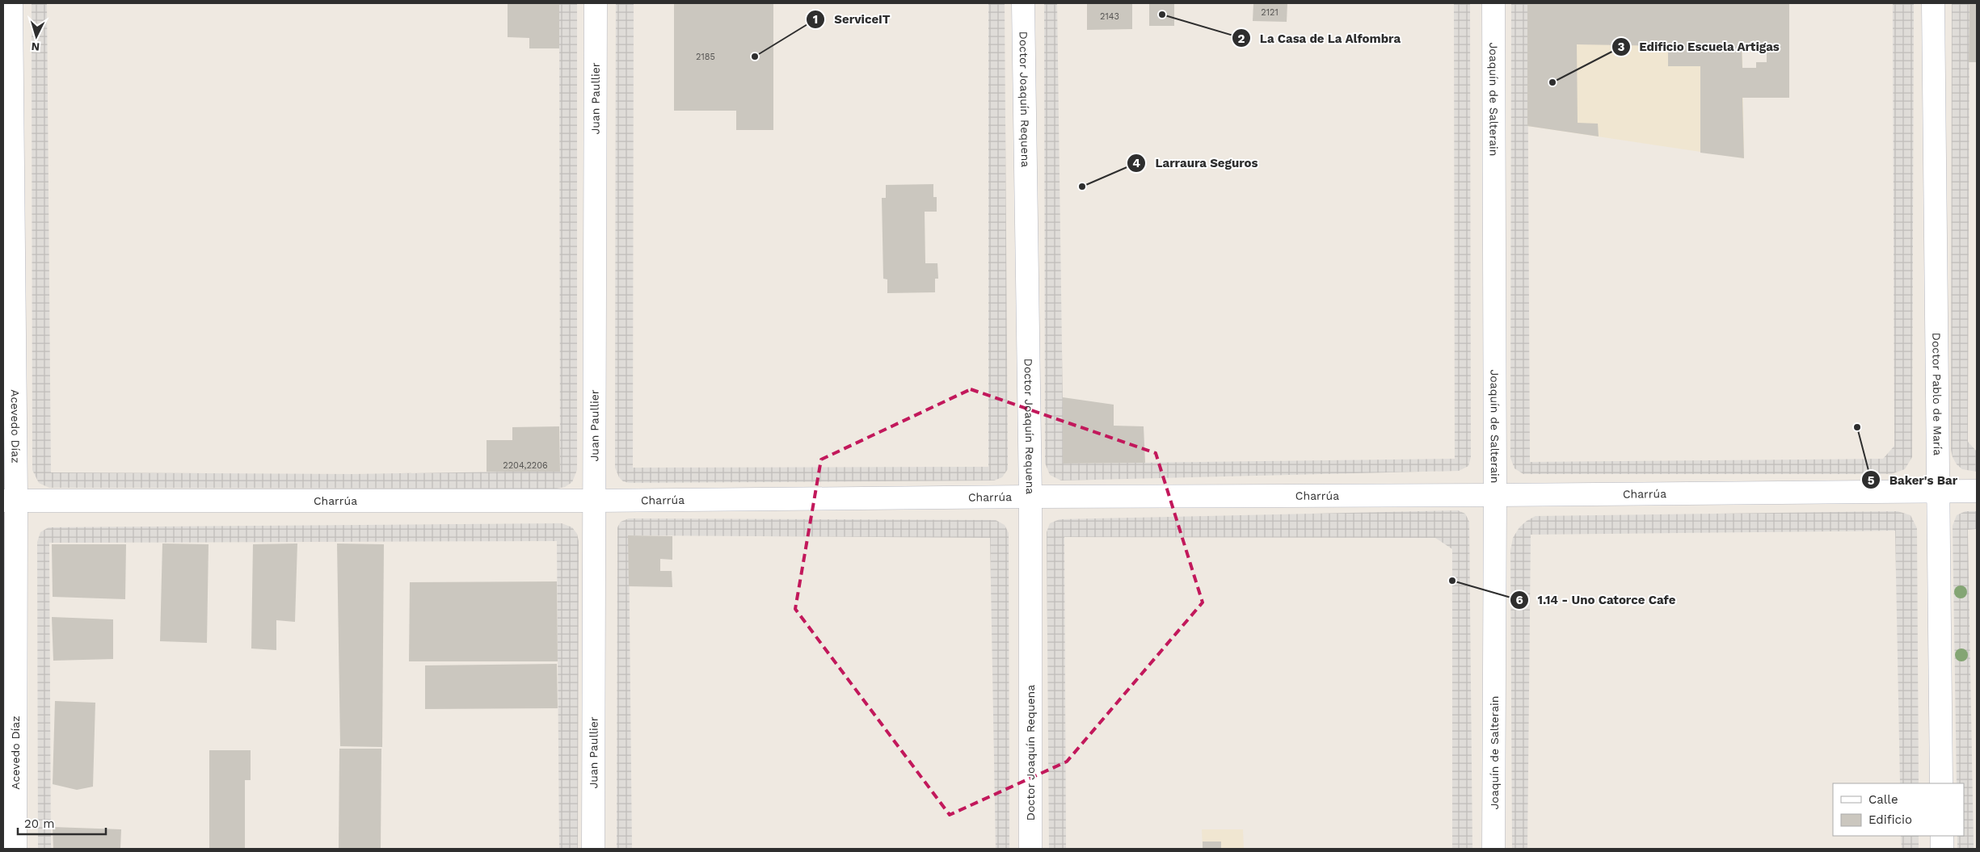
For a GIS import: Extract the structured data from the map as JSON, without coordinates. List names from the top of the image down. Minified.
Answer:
{"streets":{"street":["Juan Paullier","Doctor Joaquín Requena","Joaquín de Salterain","Doctor Pablo de María","Acevedo Díaz","Charrúa"]},"crossings":[["Juan Paullier","Charrúa"],["Doctor Joaquín Requena","Charrúa"],["Joaquín de Salterain","Charrúa"],["Doctor Pablo de María","Charrúa"],["Acevedo Díaz","Charrúa"]],"places":["La Casa de La Alfombra","ServiceIT","Edificio Escuela Artigas","Larraura Seguros","Baker's Bar","1.14 - Uno Catorce Cafe"],"house_numbers":["2121","2143","2185","2204,2206"],"legend":["Calle","Edificio"],"scale_bar":"20 m","north":"bottom"}
